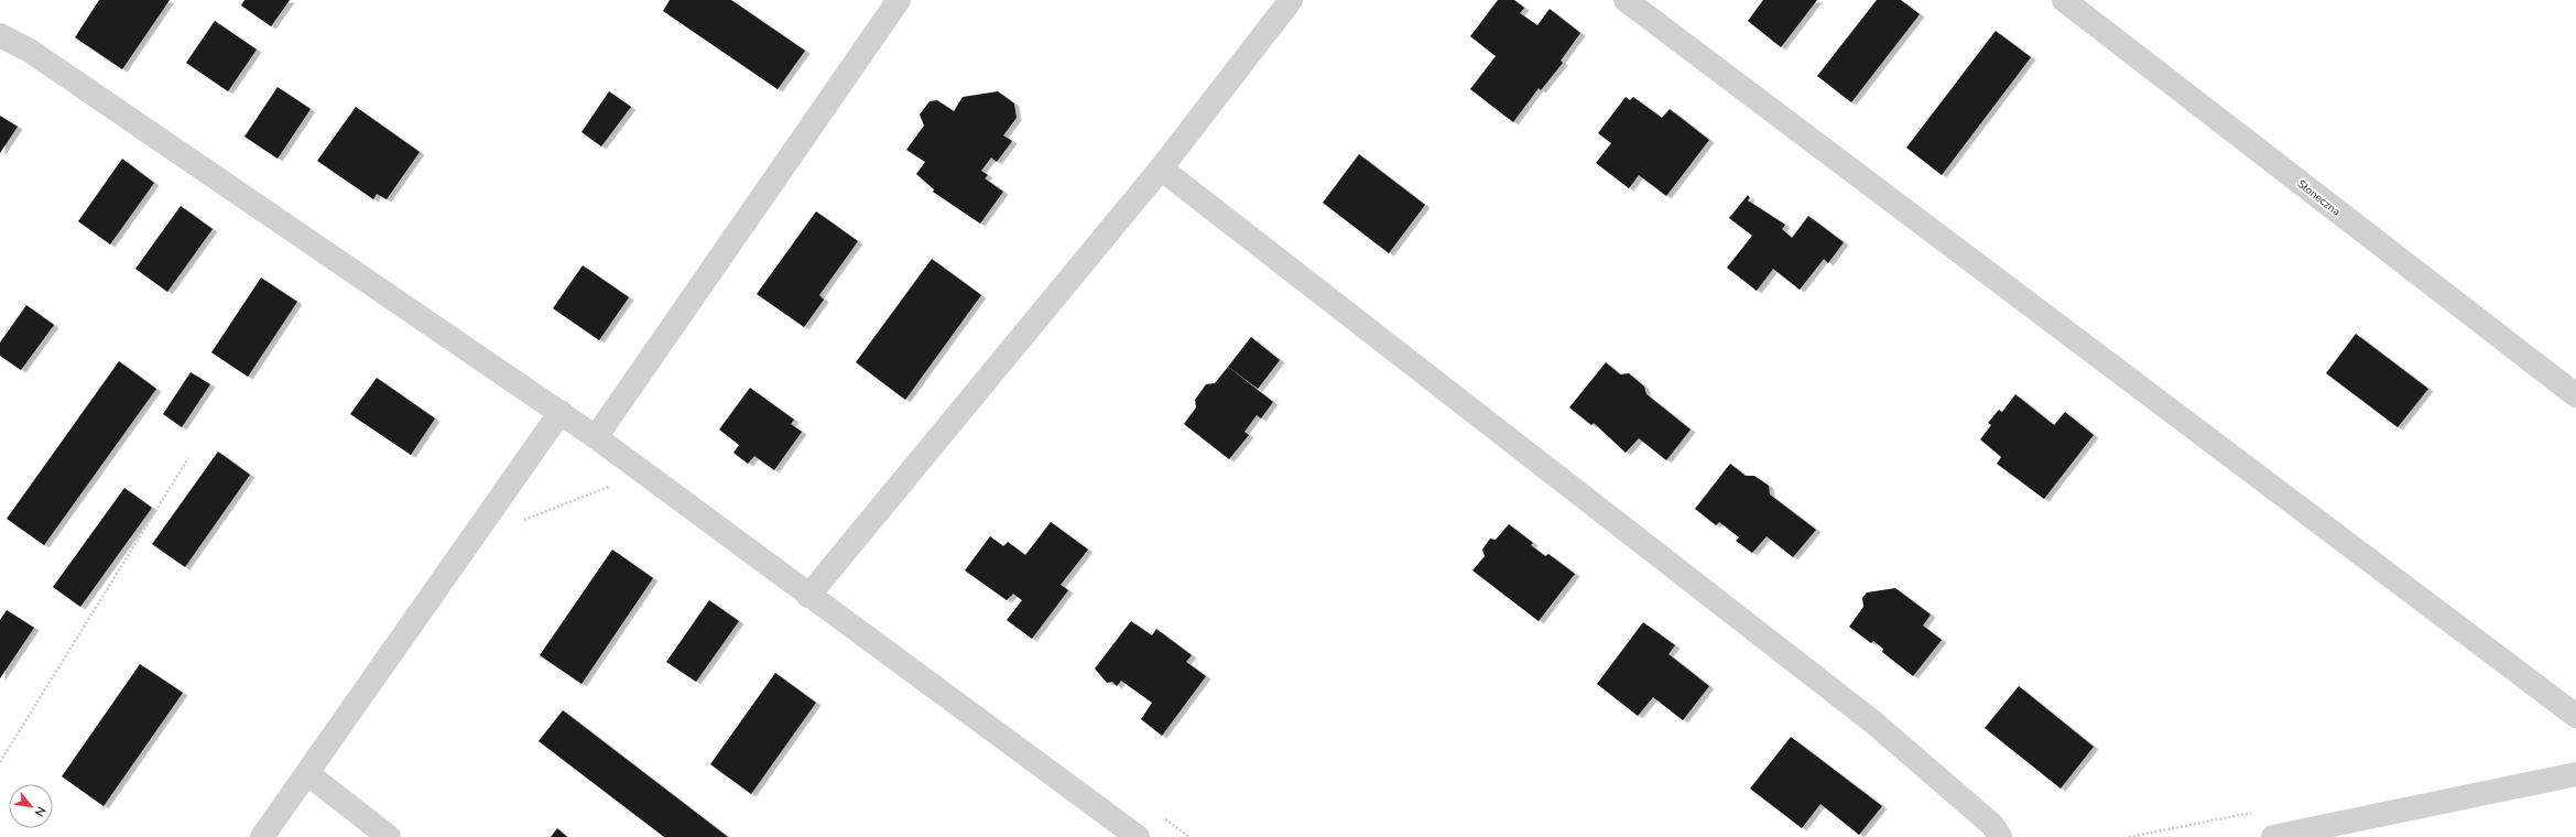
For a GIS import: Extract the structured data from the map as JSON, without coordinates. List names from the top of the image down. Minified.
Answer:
{"streets":{"street":["Słoneczna"]},"north":"bottom right"}
